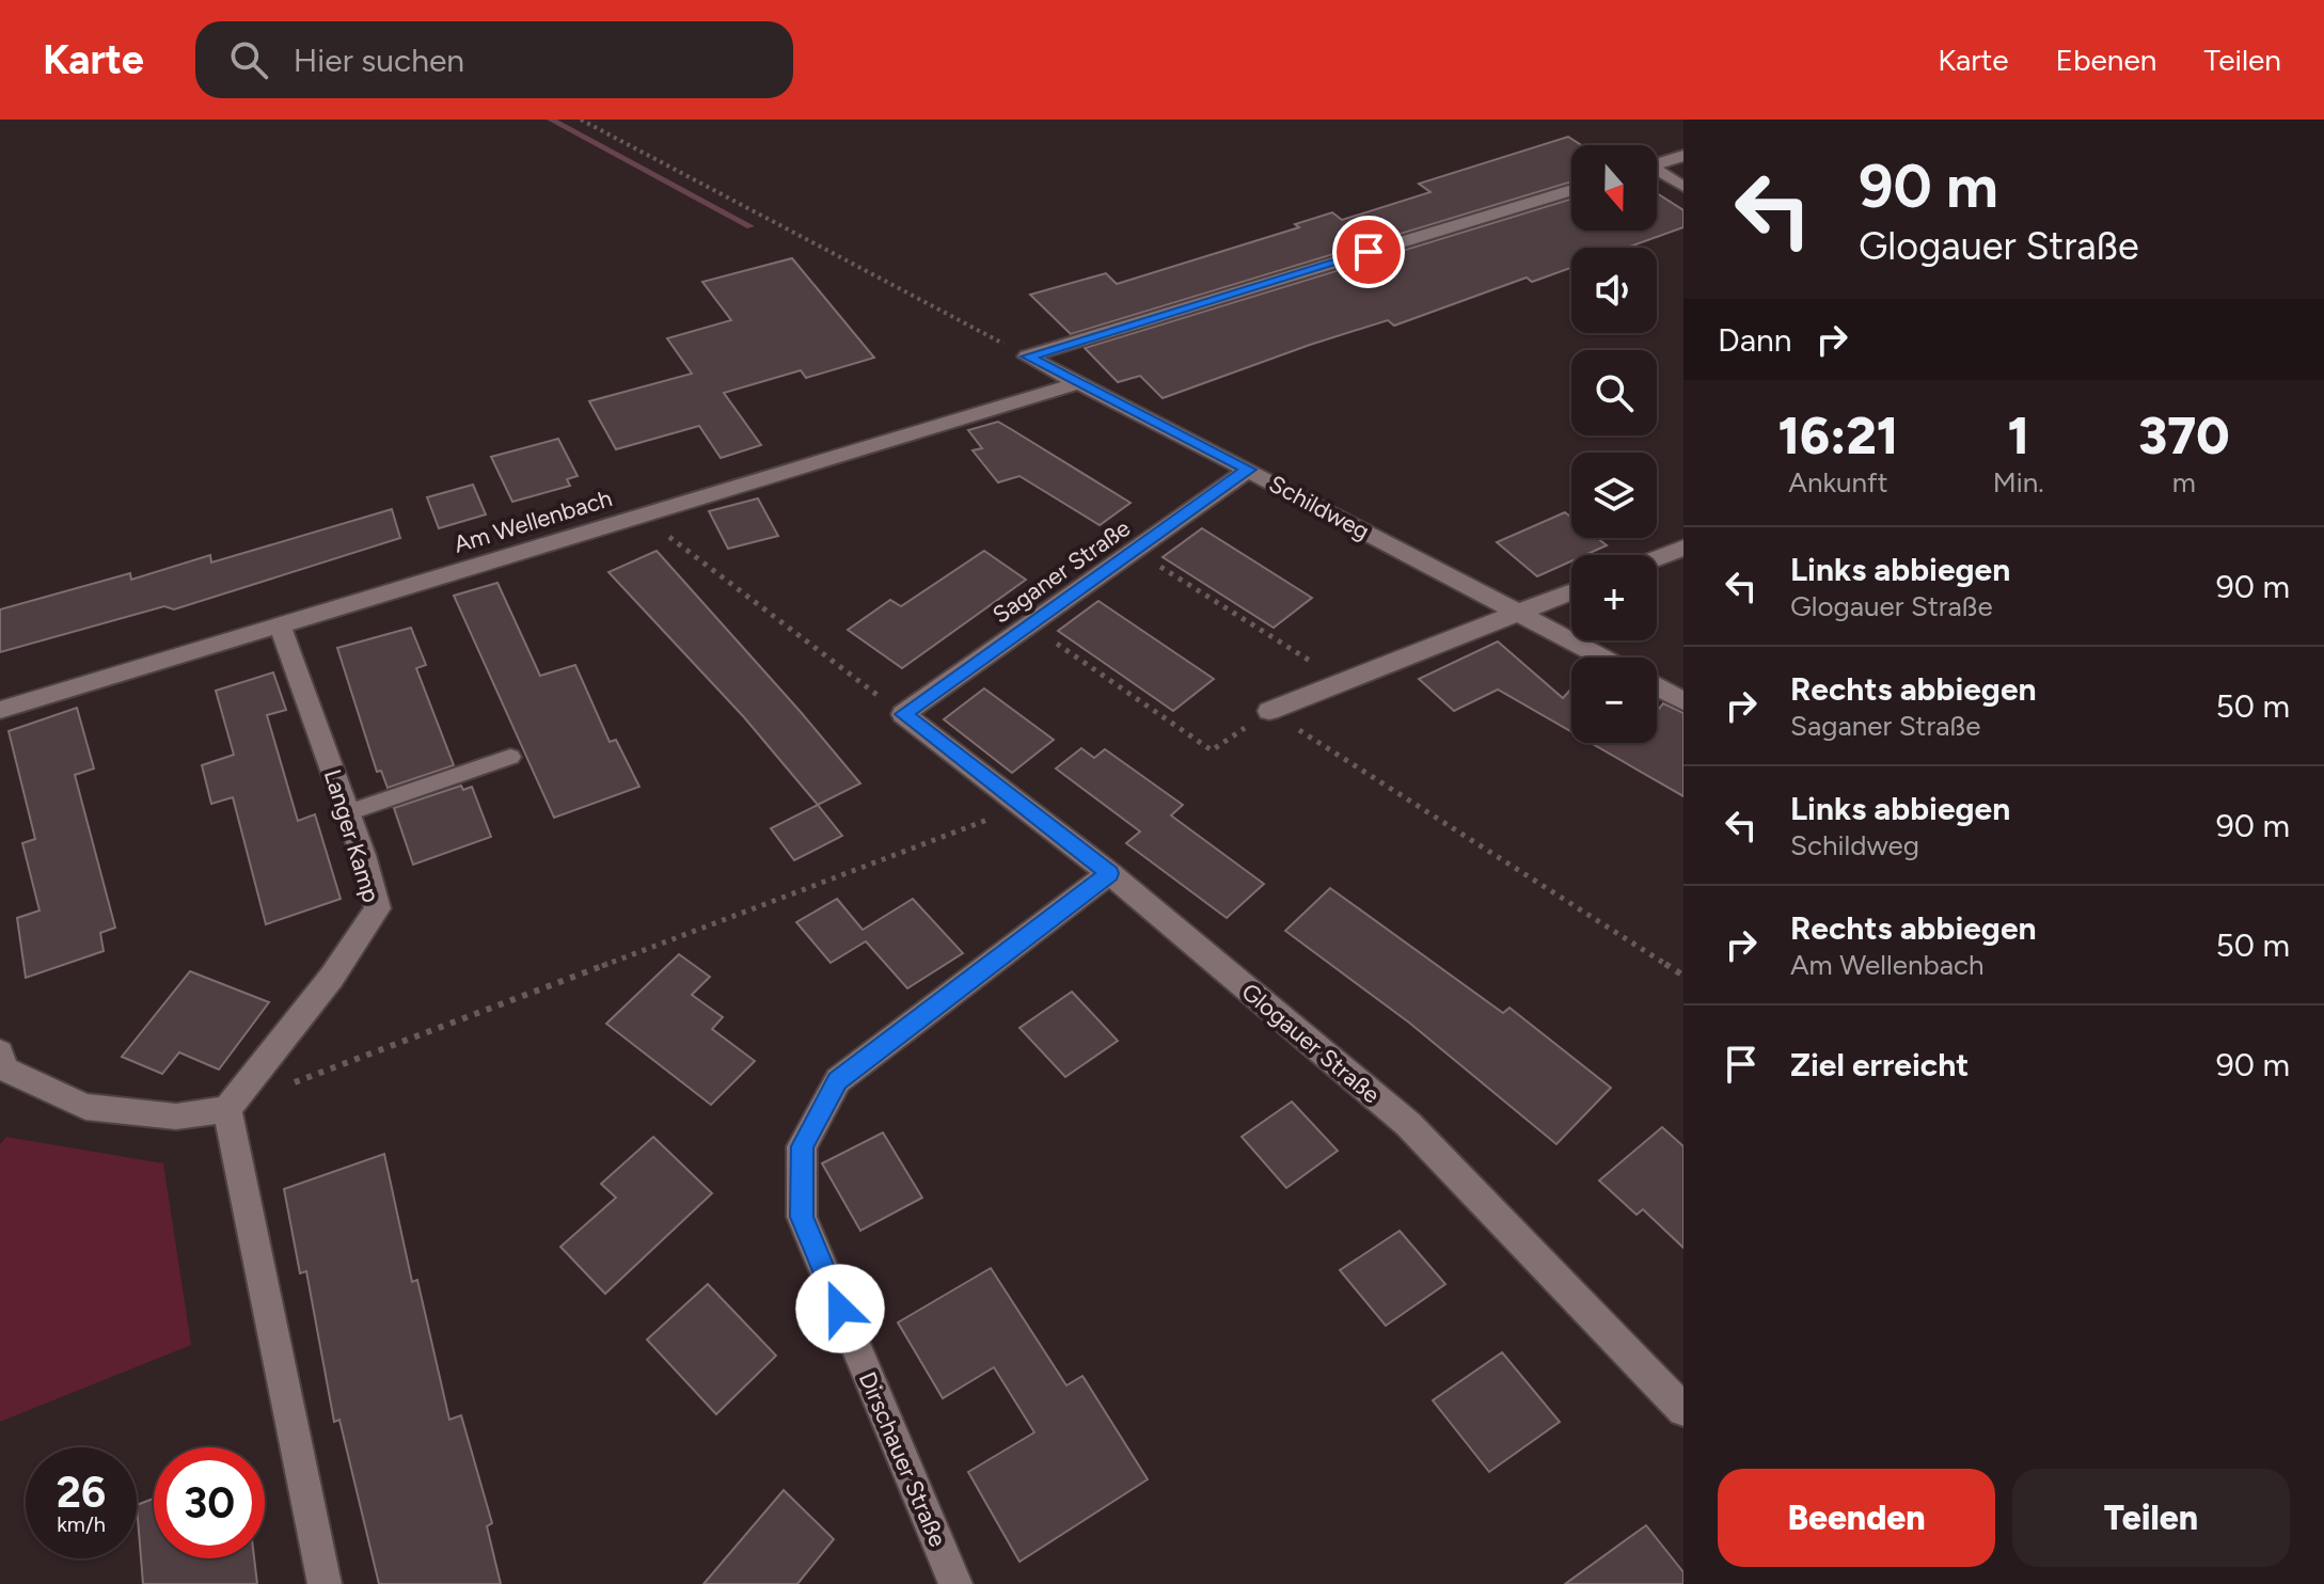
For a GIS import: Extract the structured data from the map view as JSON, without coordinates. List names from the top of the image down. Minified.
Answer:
{"streets":{"street":["Schildweg","Am Wellenbach","Saganer Straße","Langer Kamp","Glogauer Straße","Dirschauer Straße"]},"crossings":[["Schildweg","Am Wellenbach"],["Schildweg","Saganer Straße"],["Am Wellenbach","Langer Kamp"],["Saganer Straße","Glogauer Straße"],["Glogauer Straße","Dirschauer Straße"]],"north":"bottom","page":{"header":"Karte","search":"Hier suchen","nav":["Karte","Ebenen","Teilen"],"turn":["90 m","Glogauer Straße"],"map_buttons":["+","−"],"then":"Dann","eta":["16:21","Ankunft","1","Min.","370","m"],"list":[{"name":"Links abbiegen","note":"Glogauer Straße","value":"90 m"},{"name":"Rechts abbiegen","note":"Saganer Straße","value":"50 m"},{"name":"Links abbiegen","note":"Schildweg","value":"90 m"},{"name":"Rechts abbiegen","note":"Am Wellenbach","value":"50 m"},{"name":"Ziel erreicht","value":"90 m"}],"speed":"26 km/h","limit":"30","buttons":["Beenden","Teilen"]}}
